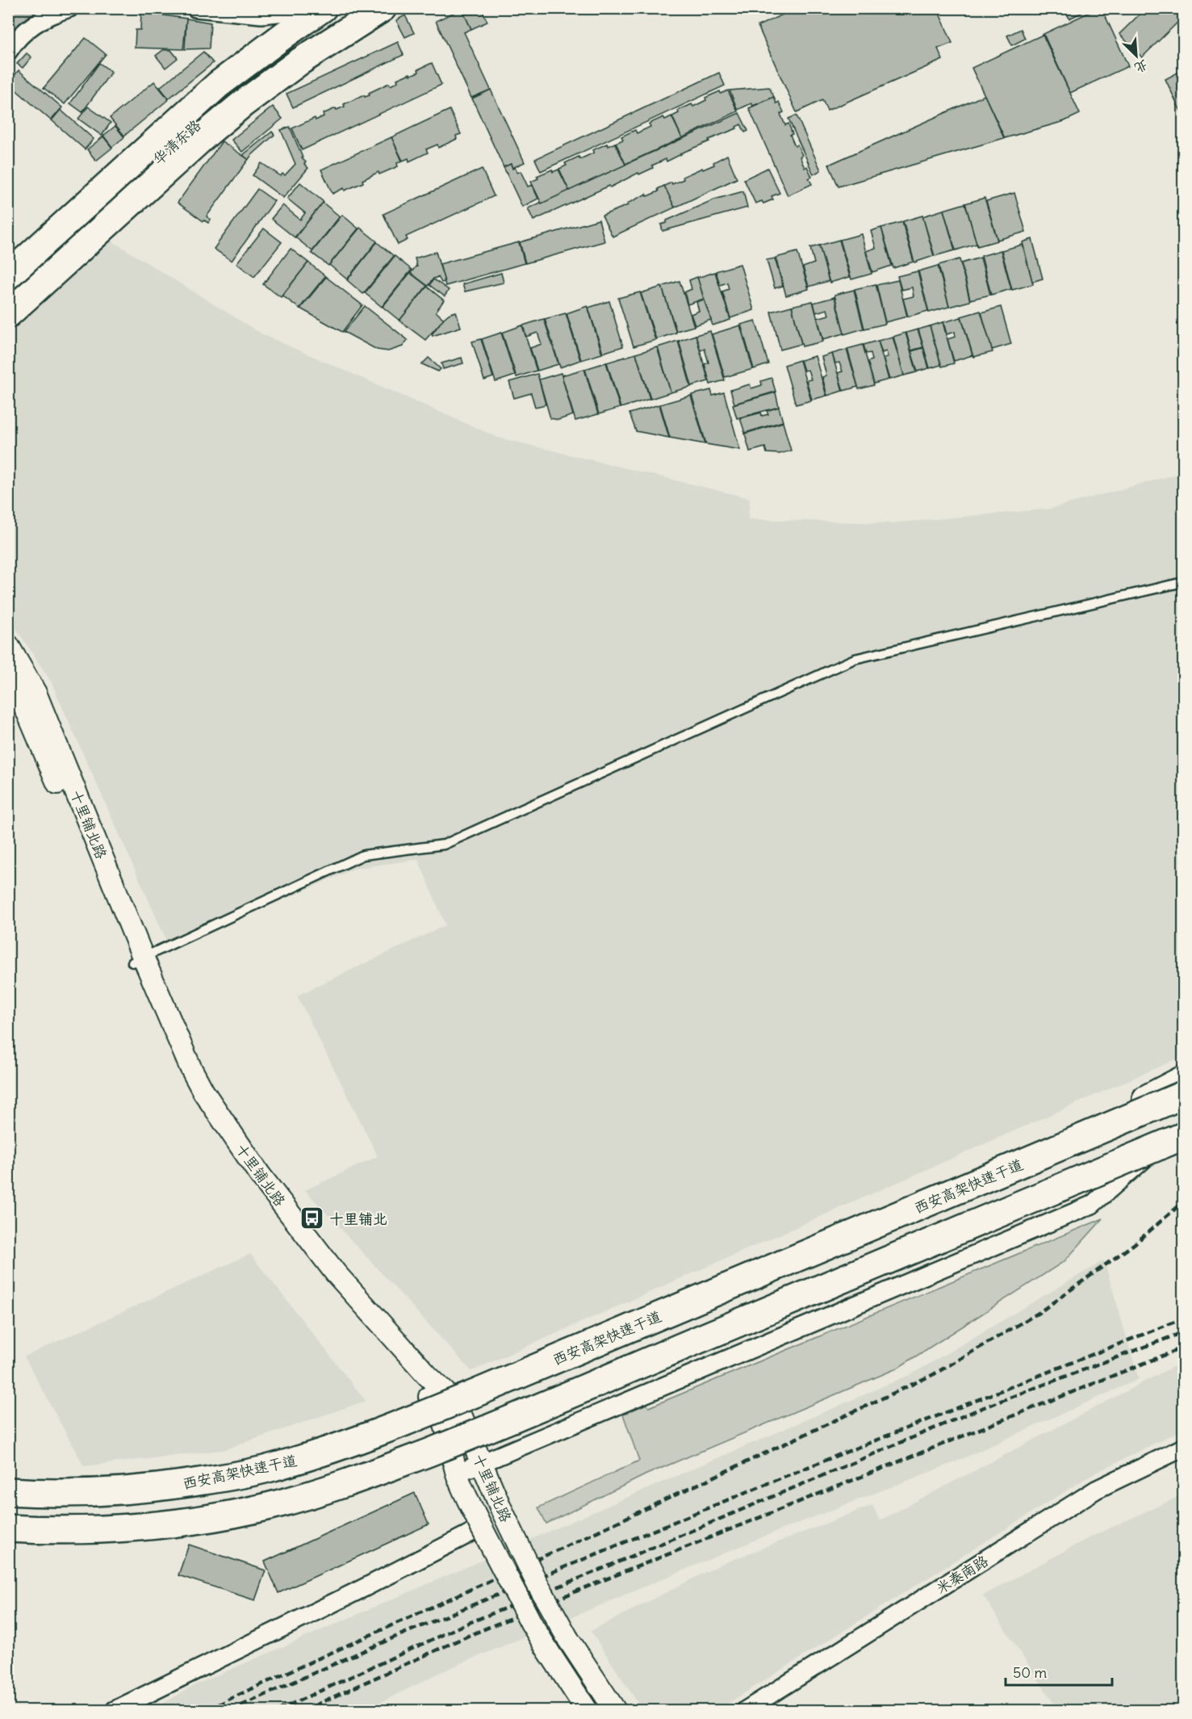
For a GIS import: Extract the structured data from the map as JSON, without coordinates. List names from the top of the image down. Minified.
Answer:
{"streets":{"main road":["华清东路","西安高架快速干道"],"street":["十里铺北路","米秦南路"]},"places":{"bus stop":["十里铺北"]},"scale_bar":"50 m","north":"bottom right"}
